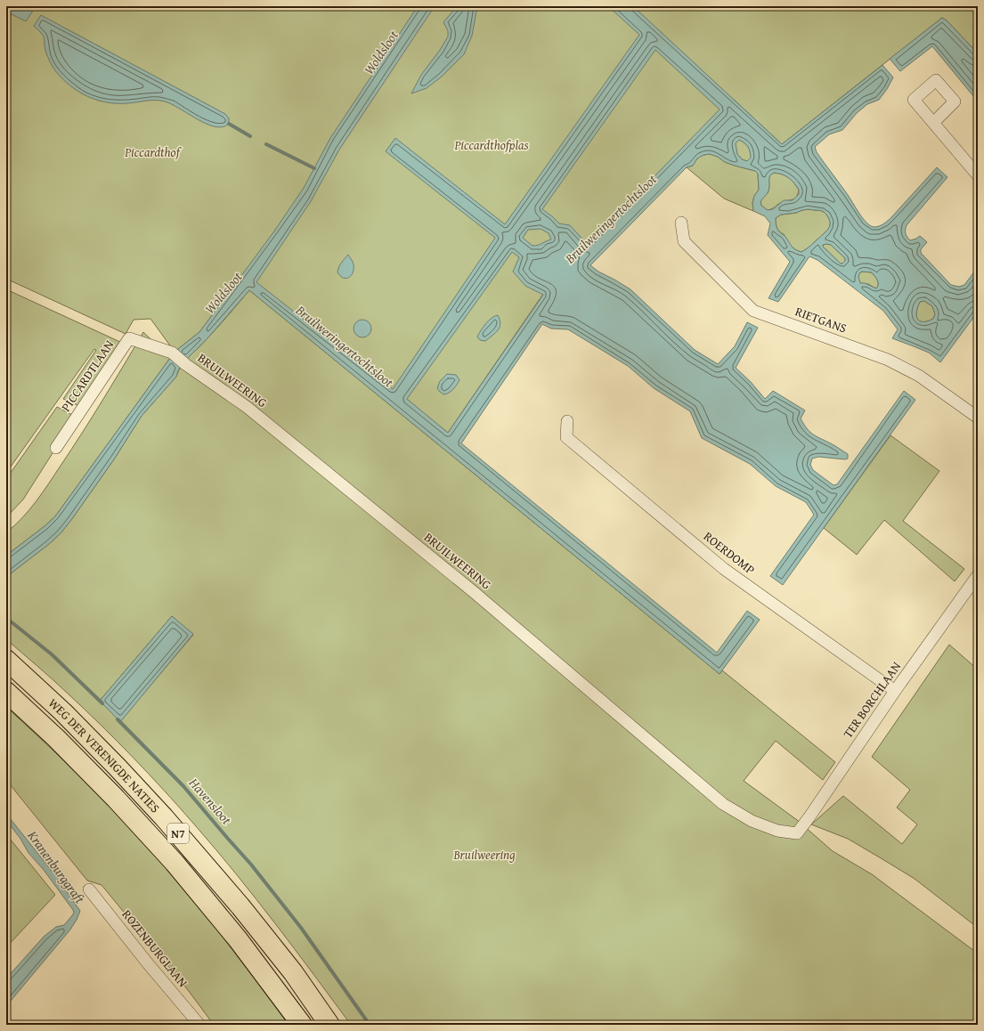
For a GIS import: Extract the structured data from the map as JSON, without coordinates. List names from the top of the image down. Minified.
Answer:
{"streets":{"highway":["WEG DER VERENIGDE NATIES","N7"],"street":["RIETGANS","PICCARDTLAAN","BRUILWEERING","ROERDOMP","TER BORCHLAAN","ROZENBURGLAAN"]},"crossings":[["PICCARDTLAAN","BRUILWEERING"],["BRUILWEERING","TER BORCHLAAN"],["ROERDOMP","TER BORCHLAAN"]],"water":["Woldsloot","Bruilweringertochtsloot","Havensloot","Kranenburggraft"],"parks":["Piccardthofplas","Piccardthof","Bruilweering"]}
